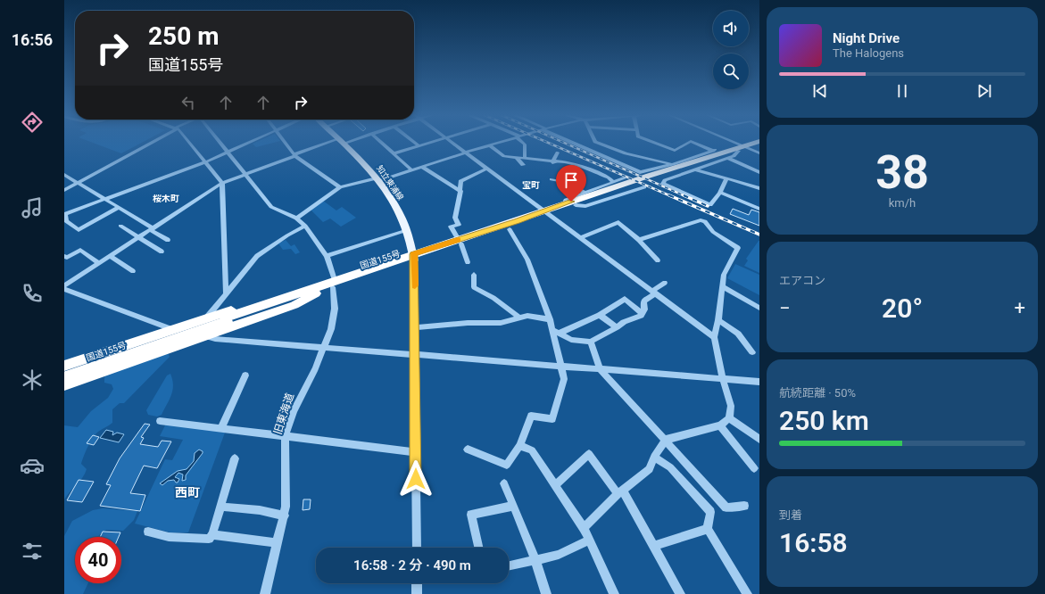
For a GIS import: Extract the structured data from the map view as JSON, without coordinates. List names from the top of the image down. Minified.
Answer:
{"streets":{"highway":["国道155号"],"main road":["知立東浦線"],"street":["旧東海道"]},"crossings":[["知立東浦線","国道155号"],["国道155号","旧東海道"]],"districts":["宝町","桜木町","西町"],"page":{"tabs":"16:56","turn":["250 m","国道155号"],"song":["Night Drive","The Halogens"],"tile":[["38","km/h"],"エアコン",["航続距離 · 50%","250 km"],["到着","16:58"]],"heat":["−","20°","+"],"limit":"40","trip":"16:58 · 2 分 · 490 m"}}
